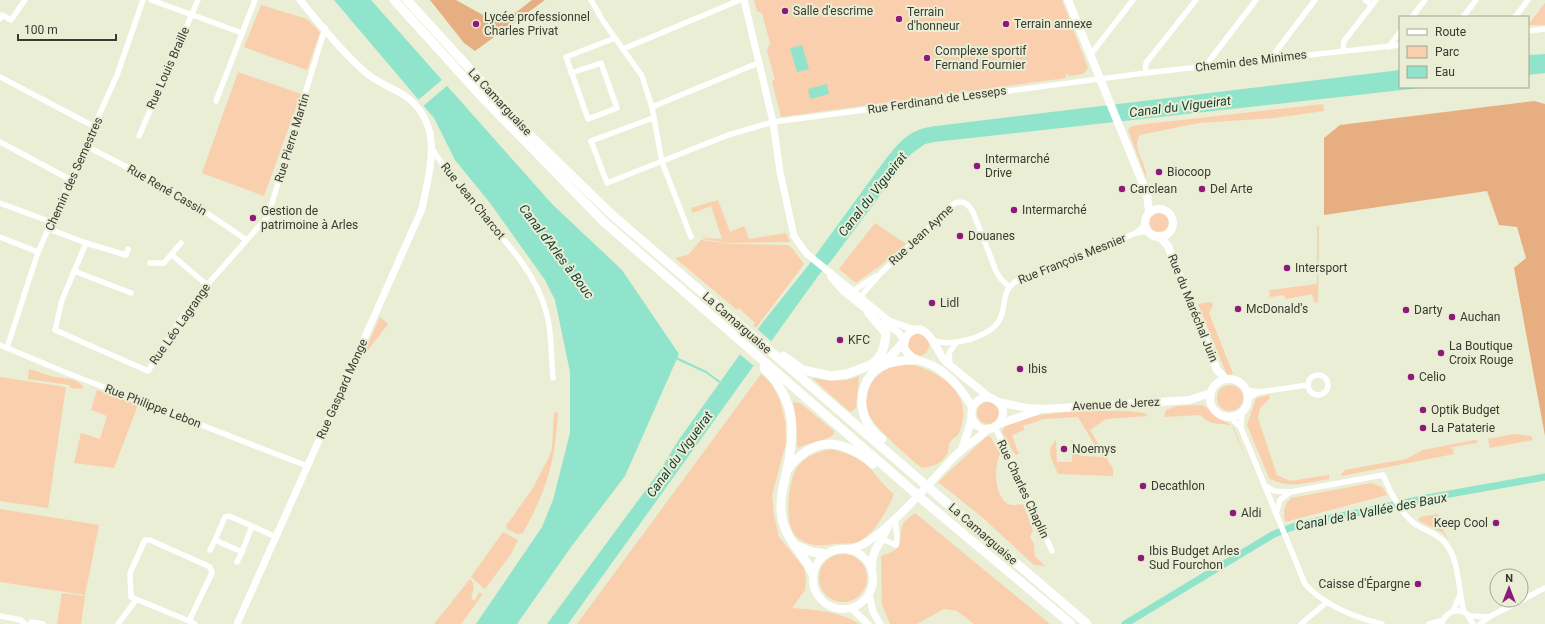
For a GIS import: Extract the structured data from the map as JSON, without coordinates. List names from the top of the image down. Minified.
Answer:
{"streets":{"highway":["La Camarguaise"],"main road":["Rue du Maréchal Juin","Avenue de Jerez"],"street":["Chemin des Minimes","Rue Louis Braille","Rue Ferdinand de Lesseps","Rue Pierre Martin","Chemin des Semestres","Rue René Cassin","Rue Jean Charcot","Rue Jean Ayme","Rue François Mesnier","Rue Léo Lagrange","Rue Gaspard Monge","Rue Philippe Lebon","Rue Charles Chaplin"]},"crossings":[["Chemin des Minimes","Rue Ferdinand de Lesseps"],["Rue Pierre Martin","Rue René Cassin"],["Rue Pierre Martin","Rue Jean Charcot"],["Rue Pierre Martin","Rue Léo Lagrange"],["Chemin des Semestres","Rue René Cassin"],["Chemin des Semestres","Rue Philippe Lebon"],["Rue René Cassin","Rue Léo Lagrange"],["Rue Jean Charcot","Rue Gaspard Monge"],["Rue Jean Ayme","Rue François Mesnier"],["Rue François Mesnier","Rue du Maréchal Juin"],["Rue du Maréchal Juin","Avenue de Jerez"],["Rue Gaspard Monge","Rue Philippe Lebon"],["Avenue de Jerez","Rue Charles Chaplin"]],"water":["Canal du Vigueirat","Canal d'Arles à Bouc","Canal de la Vallée des Baux"],"places":["Salle d'escrime","Terrain d'honneur","Lycée professionnel Charles Privat","Terrain annexe","Complexe sportif Fernand Fournier","Intermarché Drive","Biocoop","Carclean","Del Arte","Intermarché","Gestion de patrimoine à Arles","Douanes","Intersport","Lidl","McDonald's","Darty","Auchan","KFC","La Boutique Croix Rouge","Ibis","Celio","Optik Budget","La Pataterie","Noemys","Decathlon","Aldi","Keep Cool","Ibis Budget Arles Sud Fourchon","Caisse d'Épargne"],"legend":["Route","Parc","Eau"],"scale_bar":"100 m","north":"top"}
